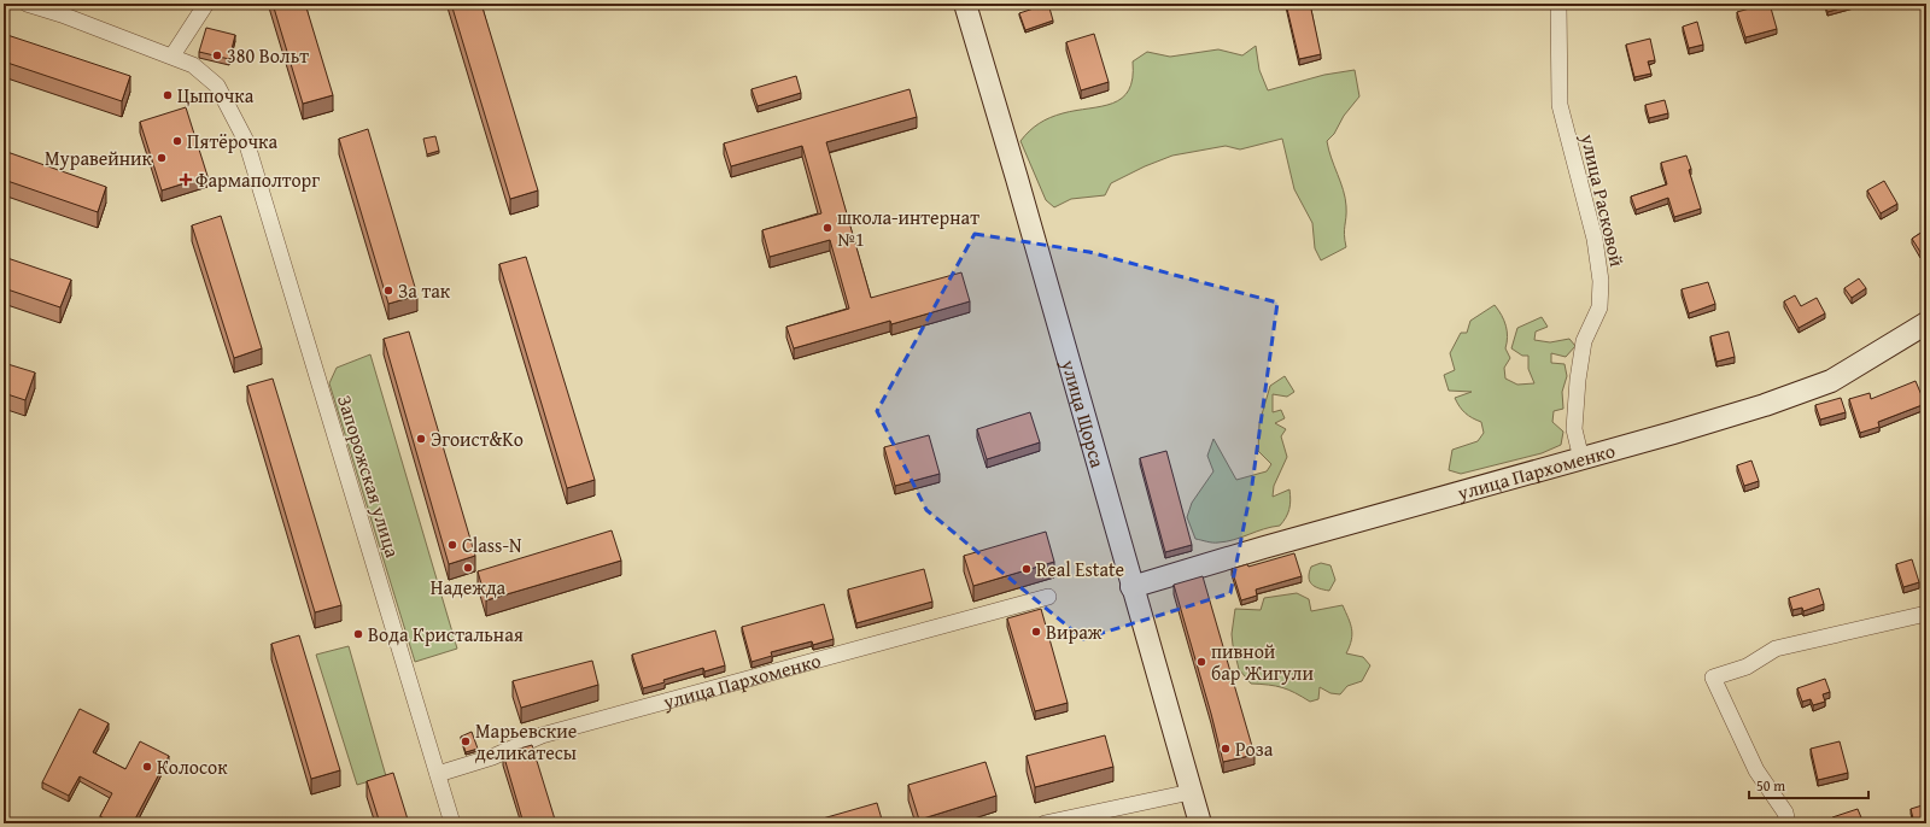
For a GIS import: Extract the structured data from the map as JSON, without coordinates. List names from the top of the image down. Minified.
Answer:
{"streets":{"main road":["улица Щорса","улица Пархоменко"],"street":["улица Расковой","Запорожская улица"]},"crossings":[["улица Расковой","улица Пархоменко"],["улица Щорса","улица Пархоменко"],["улица Пархоменко","Запорожская улица"]],"places":{"other":["380 Вольт","Цыпочка","Пятёрочка","Муравейник","школа-интернат №1","За так","Эгоист&Kо","Class-N","Надежда","Real Estate","Вираж","Вода Кристальная","пивной бар Жигули","Марьевские деликатесы","Роза","Колосок"],"health":["Фармаполторг"]},"scale_bar":"50 m"}
